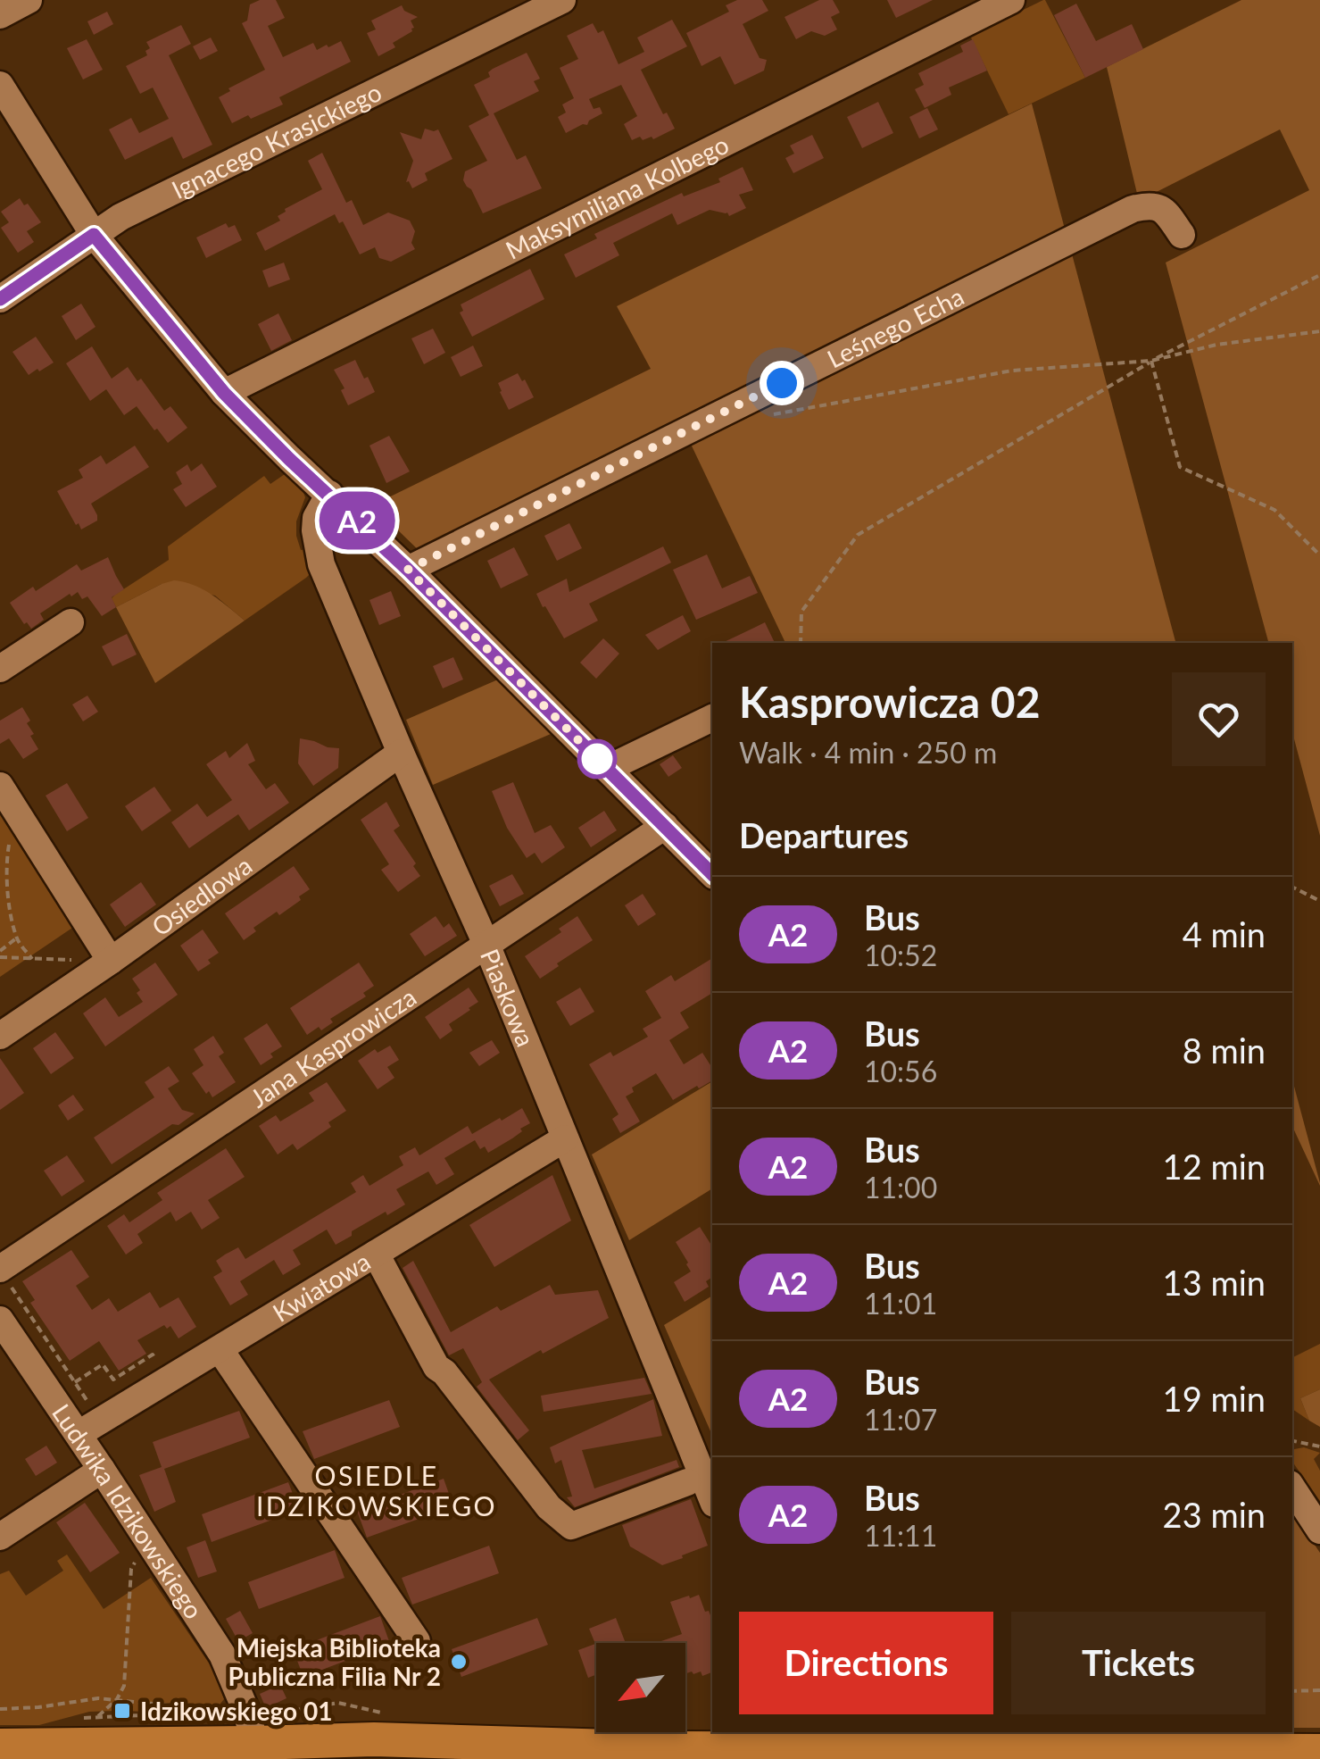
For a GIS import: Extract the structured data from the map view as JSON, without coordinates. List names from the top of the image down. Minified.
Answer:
{"streets":{"street":["Ignacego Krasickiego","Maksymiliana Kolbego","Leśnego Echa","Osiedlowa","Piaskowa","Jana Kasprowicza","Kwiatowa","Ludwika Idzikowskiego"]},"crossings":[["Osiedlowa","Piaskowa"],["Piaskowa","Jana Kasprowicza"],["Piaskowa","Kwiatowa"],["Kwiatowa","Ludwika Idzikowskiego"]],"districts":["OSIEDLE IDZIKOWSKIEGO"],"places":{"other":["Miejska Biblioteka Publiczna Filia Nr 2"],"transit":["Idzikowskiego 01"]},"lines":["bus line A2"],"north":"bottom left","page":{"on_map":"A2","heading":[["Kasprowicza 02","Walk · 4 min · 250 m"],"Departures"],"list":[{"mark":"A2","name":"Bus","note":"10:52","value":"4 min"},{"mark":"A2","name":"Bus","note":"10:56","value":"8 min"},{"mark":"A2","name":"Bus","note":"11:00","value":"12 min"},{"mark":"A2","name":"Bus","note":"11:01","value":"13 min"},{"mark":"A2","name":"Bus","note":"11:07","value":"19 min"},{"mark":"A2","name":"Bus","note":"11:11","value":"23 min"}],"buttons":["Directions","Tickets"]}}
